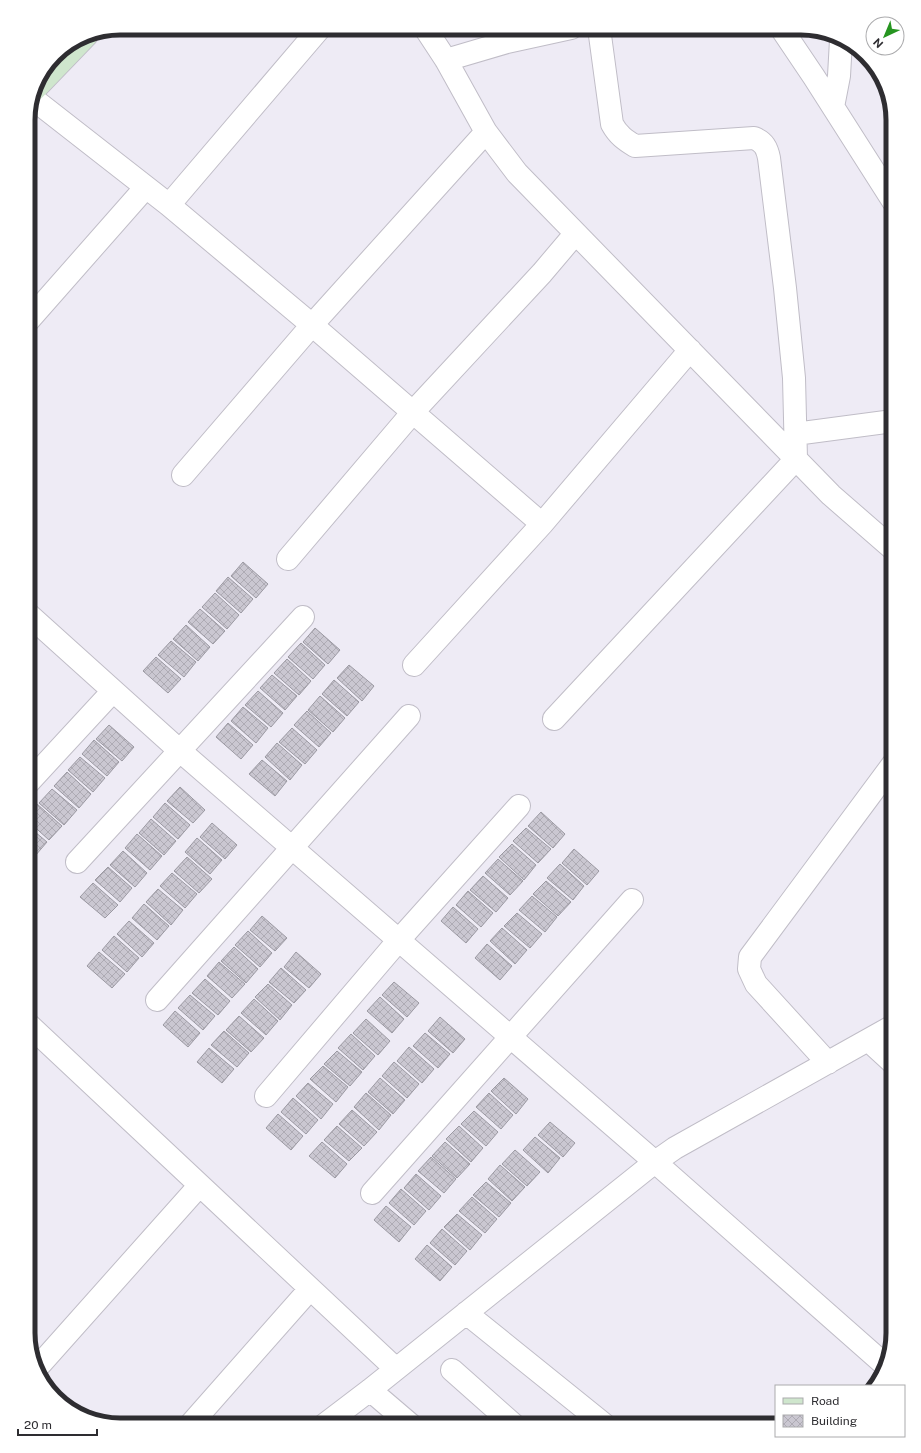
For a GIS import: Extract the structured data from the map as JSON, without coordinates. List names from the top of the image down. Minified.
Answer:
{"legend":["Road","Building"],"scale_bar":"20 m","north":"bottom left"}
